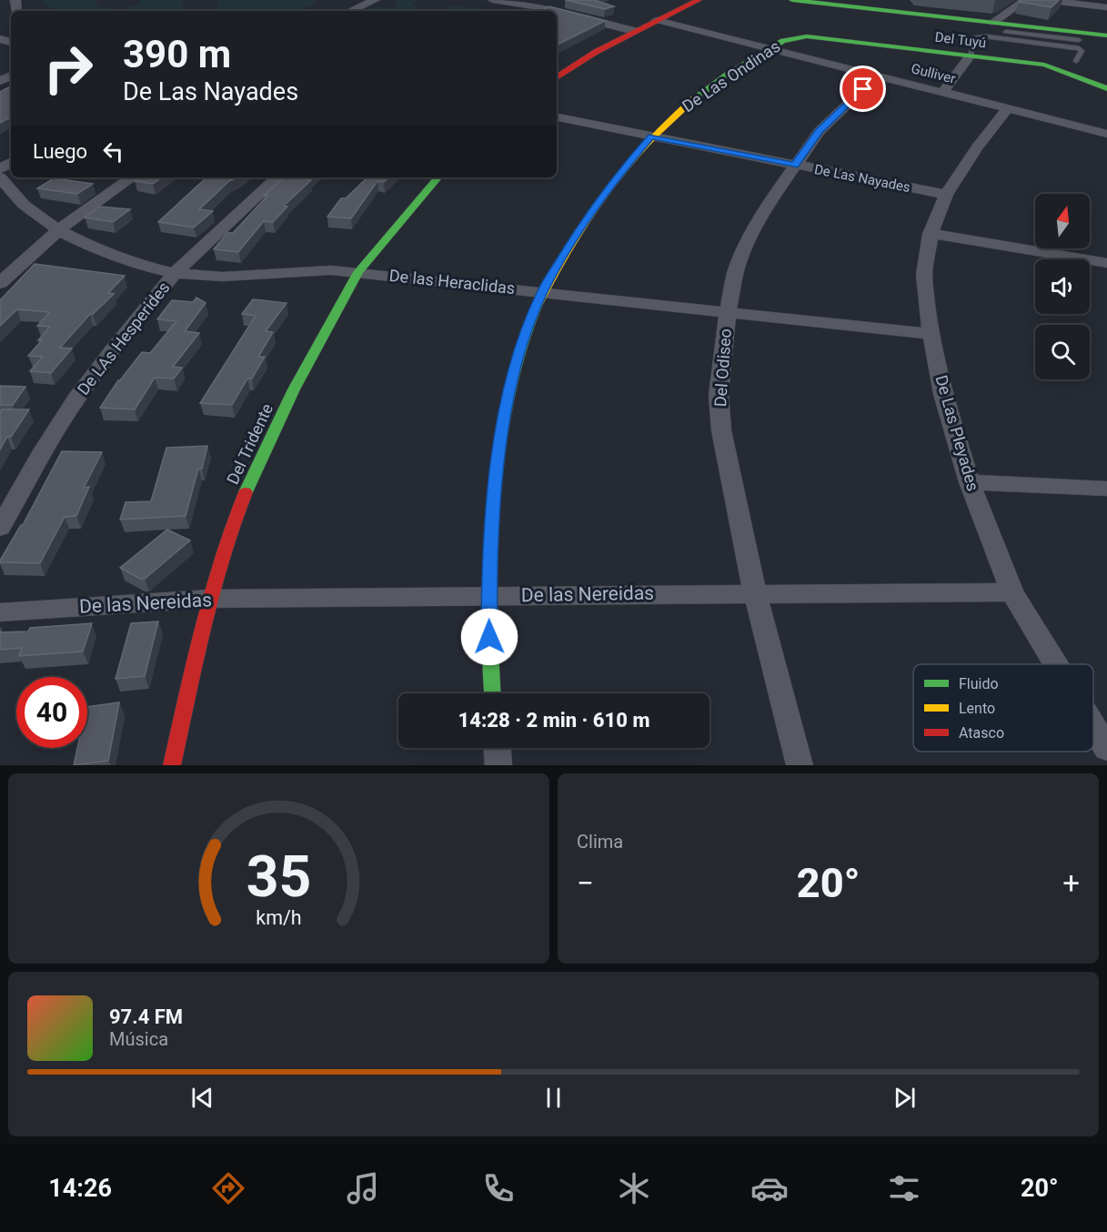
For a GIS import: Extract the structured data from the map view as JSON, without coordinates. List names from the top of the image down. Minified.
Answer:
{"streets":{"street":["Del Tuyú","Gulliver","De Las Ondinas","De Las Nayades","De las Heraclidas","De LAs Hesperides","Del Odiseo","De Las Pleyades","Del Tridente","De las Nereidas"]},"crossings":[["Del Tuyú","De Las Ondinas"],["Gulliver","De Las Ondinas"],["Gulliver","Del Odiseo"],["Gulliver","De Las Pleyades"],["De Las Ondinas","De Las Nayades"],["De Las Ondinas","De las Heraclidas"],["De Las Ondinas","De las Nereidas"],["De Las Nayades","Del Odiseo"],["De Las Nayades","De Las Pleyades"],["De las Heraclidas","De LAs Hesperides"],["De las Heraclidas","Del Odiseo"],["De las Heraclidas","De Las Pleyades"],["De las Heraclidas","Del Tridente"],["Del Odiseo","De las Nereidas"],["De Las Pleyades","De las Nereidas"],["Del Tridente","De las Nereidas"]],"legend":["Fluido","Lento","Atasco"],"north":"top","page":{"turn":["390 m","De Las Nayades"],"then":"Luego","limit":"40","trip":"14:28 · 2 min · 610 m","tile":"Clima","heat":["−","20°","+"],"song":["97.4 FM","Música"],"tabs":["14:26","20°"],"gauge":["35","km/h"]}}
